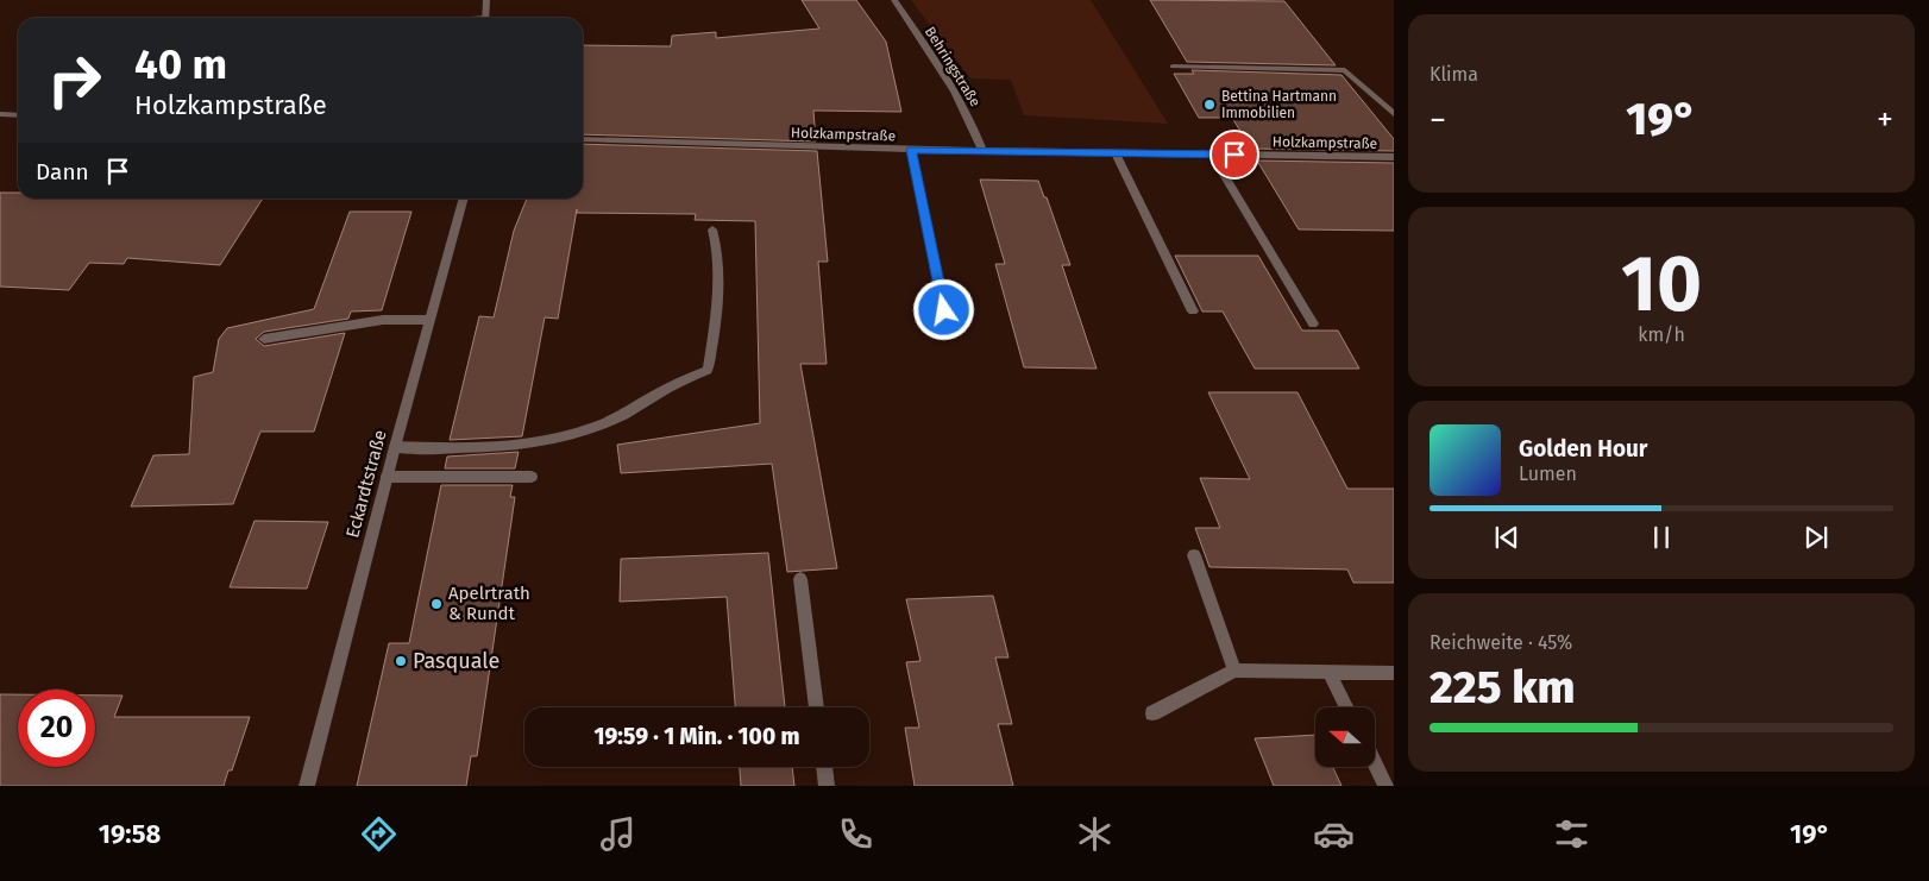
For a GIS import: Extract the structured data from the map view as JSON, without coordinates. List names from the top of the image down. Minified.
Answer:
{"streets":{"street":["Behringstraße","Holzkampstraße","Eckardtstraße"]},"crossings":[["Behringstraße","Holzkampstraße"]],"places":["Bettina Hartmann Immobilien","Apelrtrath & Rundt","Pasquale"],"north":"left","page":{"tile":["Klima",["10","km/h"],["Reichweite · 45%","225 km"]],"turn":["40 m","Holzkampstraße"],"heat":["−","19°","+"],"then":"Dann","song":["Golden Hour","Lumen"],"limit":"20","trip":"19:59 · 1 Min. · 100 m","tabs":["19:58","19°"]}}
